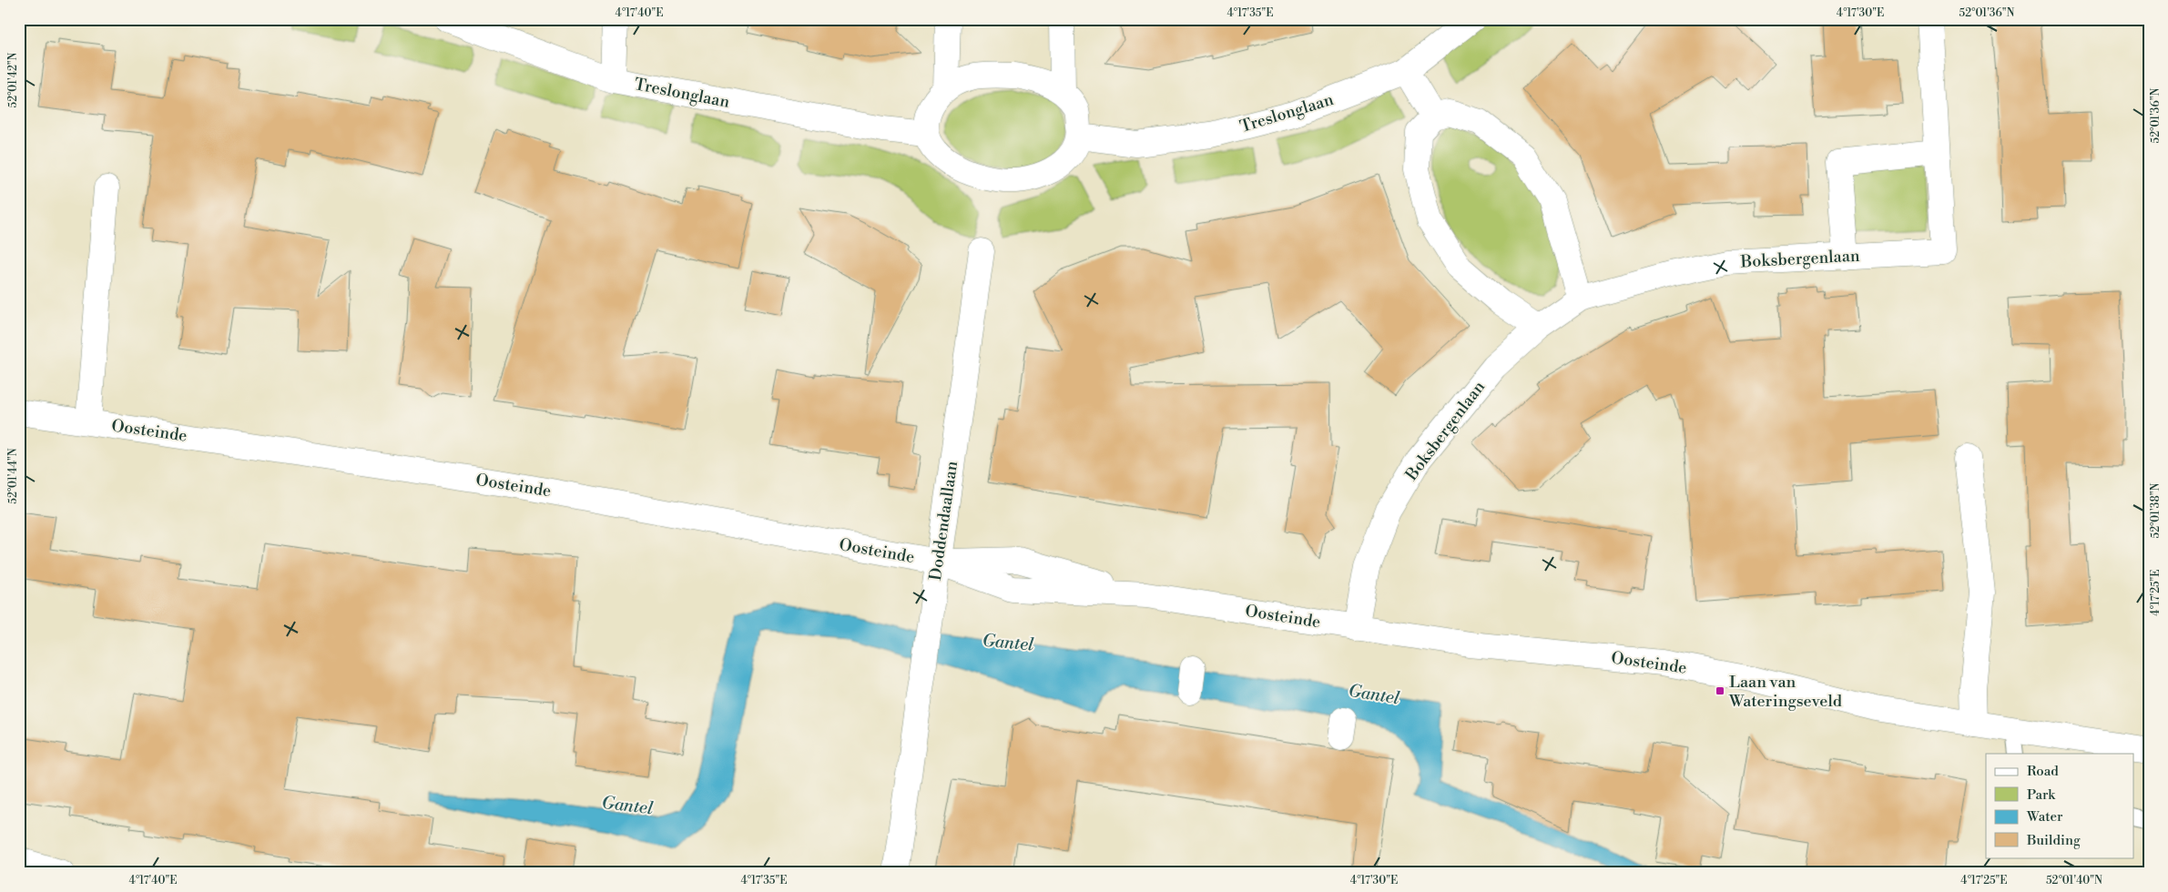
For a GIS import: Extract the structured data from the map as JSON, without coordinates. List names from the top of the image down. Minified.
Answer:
{"streets":{"street":["Treslonglaan","Boksbergenlaan","Oosteinde","Doddendaallaan"]},"crossings":[["Boksbergenlaan","Oosteinde"],["Oosteinde","Doddendaallaan"]],"water":["Gantel"],"places":{"transit":["Laan van Wateringseveld"]},"legend":["Road","Park","Water","Building"],"coordinates":["4°17'40\"E","4°17'35\"E","4°17'30\"E","52°01'36\"N","52°01'42\"N","52°01'44\"N","52°01'38\"N","4°17'25\"E","52°01'40\"N"]}
